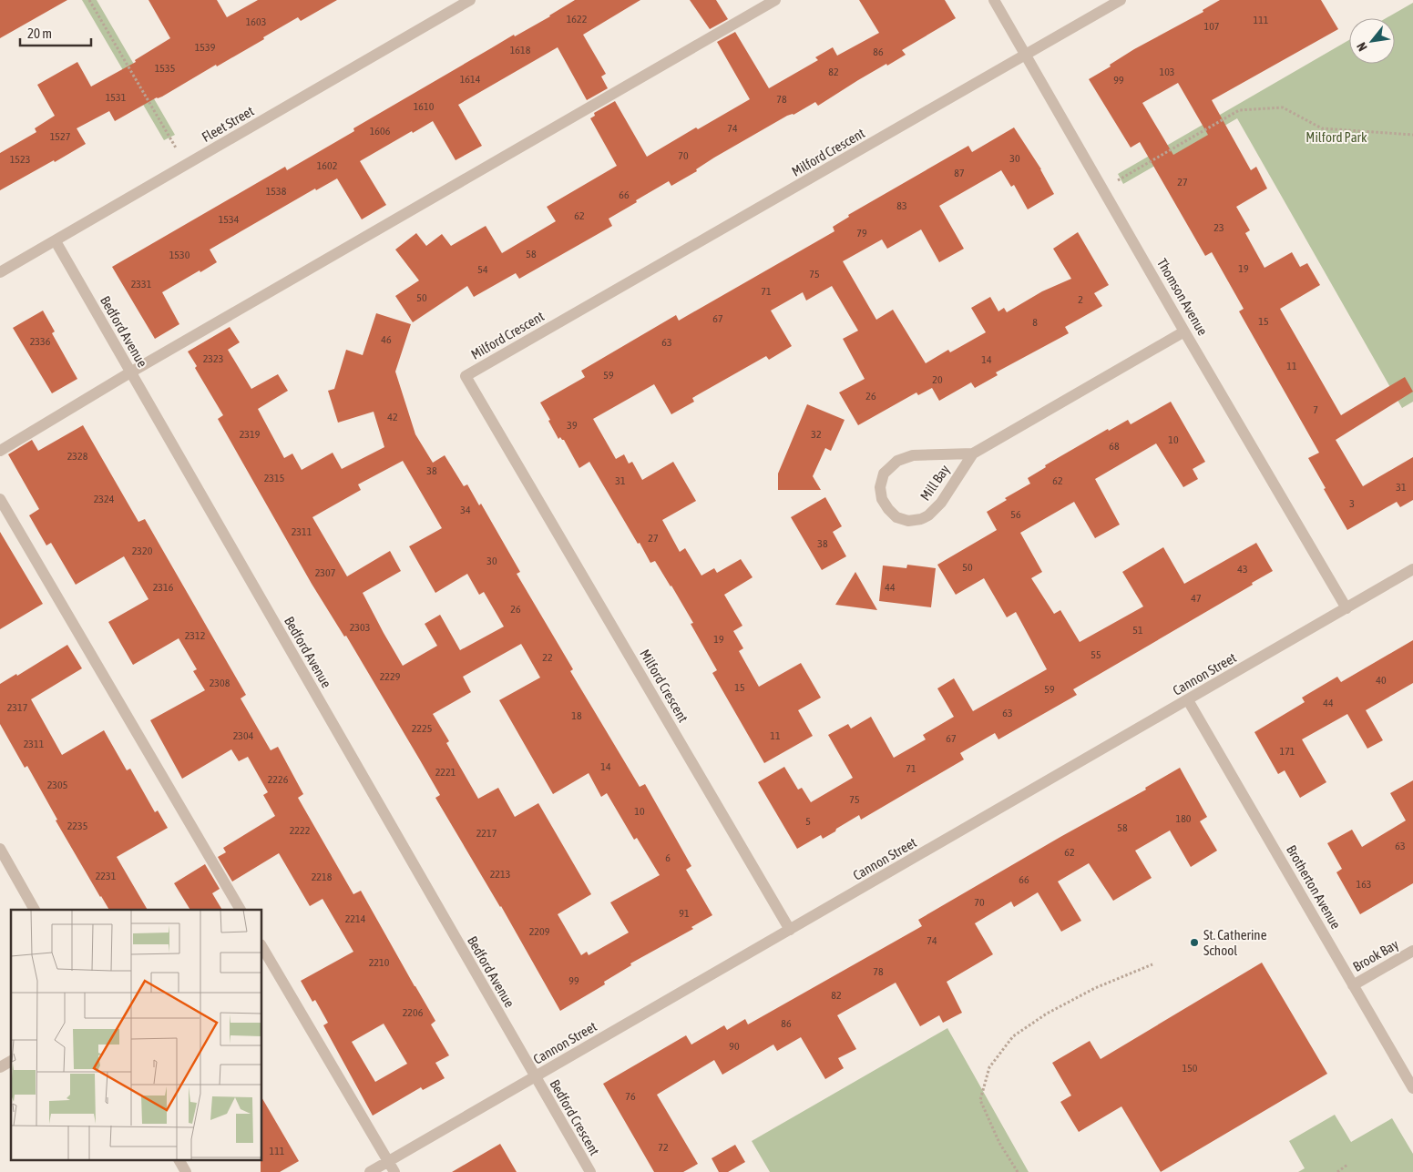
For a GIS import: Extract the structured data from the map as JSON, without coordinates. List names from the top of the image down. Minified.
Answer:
{"streets":{"street":["Fleet Street","Milford Crescent","Thomson Avenue","Bedford Avenue","Mill Bay","Cannon Street","Brotherton Avenue","Brook Bay","Bedford Crescent"]},"crossings":[["Fleet Street","Bedford Avenue"],["Milford Crescent","Thomson Avenue"],["Milford Crescent","Cannon Street"],["Thomson Avenue","Mill Bay"],["Thomson Avenue","Cannon Street"],["Bedford Avenue","Cannon Street"],["Bedford Avenue","Bedford Crescent"],["Cannon Street","Brotherton Avenue"],["Cannon Street","Bedford Crescent"],["Brotherton Avenue","Brook Bay"]],"parks":["Milford Park"],"places":["St. Catherine School"],"house_numbers":["1622","111","1603","107","1539","1618","86","1535","82","103","1614","99","1531","78","1610","74","1606","1527","70","30","1523","1602","87","27","1538","66","83","62","1534","23","79","58","1530","19","54","75","2331","71","50","2","67","15","8","46","2336","63","2323","14","11","59","20","26","7","42","39","2319","32","10","68","2328","38","2315","31","62","31","2324","3","34","56","2311","27","38","2320","30","50","43","2307","2316","44","47","26","2303","51","2312","19","55","22","2229","40","2308","15","59","44","2317","63","18","2225","2304","11","67","2311","171","14","71","2221","2226","2305","75","10","180","5","2235","58","2222","2217","63","62","6","2213","2231","2218","66","163","70","91","2214","2209","74","2210","78","99","82","2206","86","90","150","76","72","111"],"scale_bar":"20 m","north":"bottom left"}
